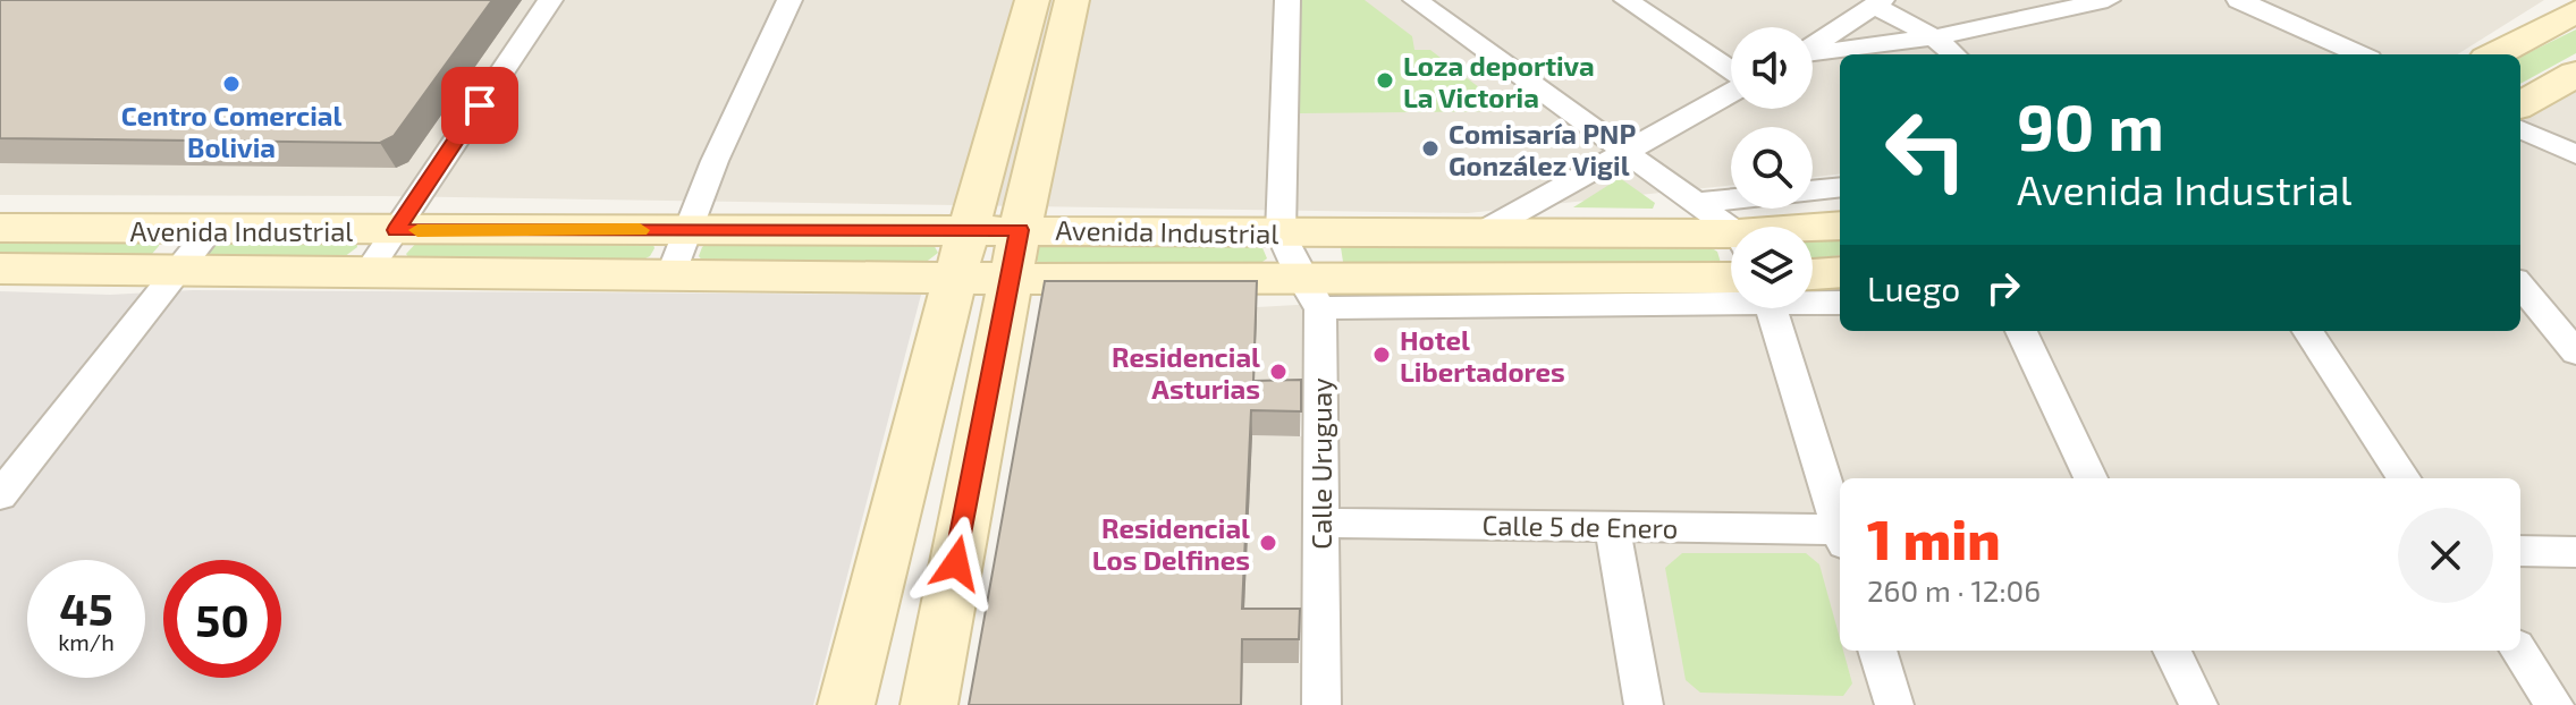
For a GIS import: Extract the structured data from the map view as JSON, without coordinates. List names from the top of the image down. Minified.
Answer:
{"streets":{"main road":["Avenida Industrial"],"street":["Calle Uruguay","Calle 5 de Enero"]},"crossings":[["Avenida Industrial","Calle Uruguay"],["Calle Uruguay","Calle 5 de Enero"]],"places":["Loza deportiva La Victoria","Centro Comercial Bolivia","Comisaría PNP González Vigil","Hotel Libertadores","Residencial Asturias","Residencial Los Delfines"],"page":{"turn":["90 m","Avenida Industrial"],"then":"Luego","heading":["1 min","260 m · 12:06"],"speed":"45 km/h","limit":"50"}}
